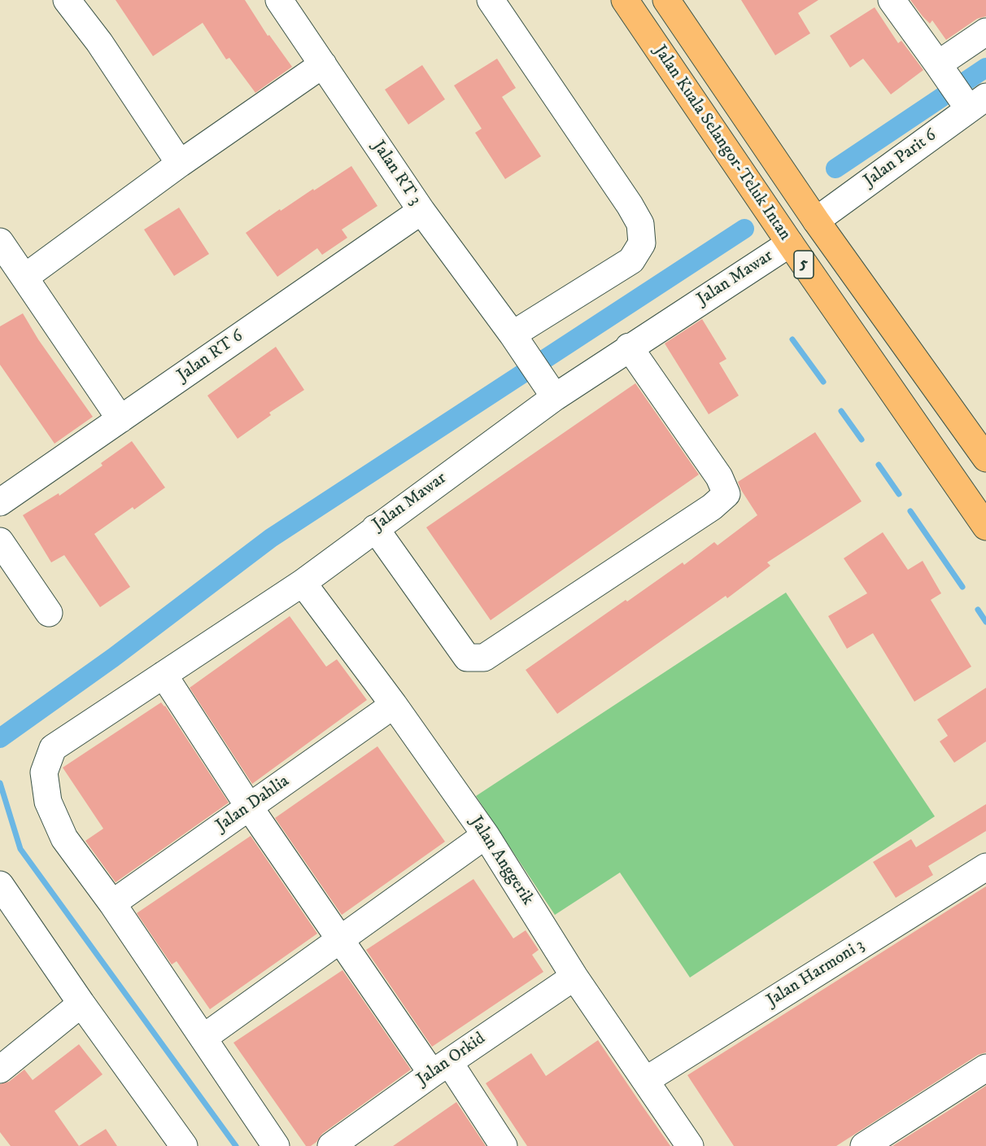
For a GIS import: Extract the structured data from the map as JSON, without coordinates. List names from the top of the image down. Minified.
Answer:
{"streets":{"highway":["Jalan Kuala Selangor-Teluk Intan","5"],"street":["Jalan Parit 6","Jalan RT 3","Jalan Mawar","Jalan RT 6","Jalan Dahlia","Jalan Anggerik","Jalan Harmoni 3","Jalan Orkid"]},"crossings":[["Jalan Kuala Selangor-Teluk Intan","Jalan Parit 6"],["Jalan Kuala Selangor-Teluk Intan","Jalan Mawar"],["Jalan RT 3","Jalan Mawar"],["Jalan RT 3","Jalan RT 6"],["Jalan Mawar","Jalan Dahlia"],["Jalan Mawar","Jalan Anggerik"],["Jalan Dahlia","Jalan Anggerik"],["Jalan Anggerik","Jalan Harmoni 3"],["Jalan Anggerik","Jalan Orkid"]]}
